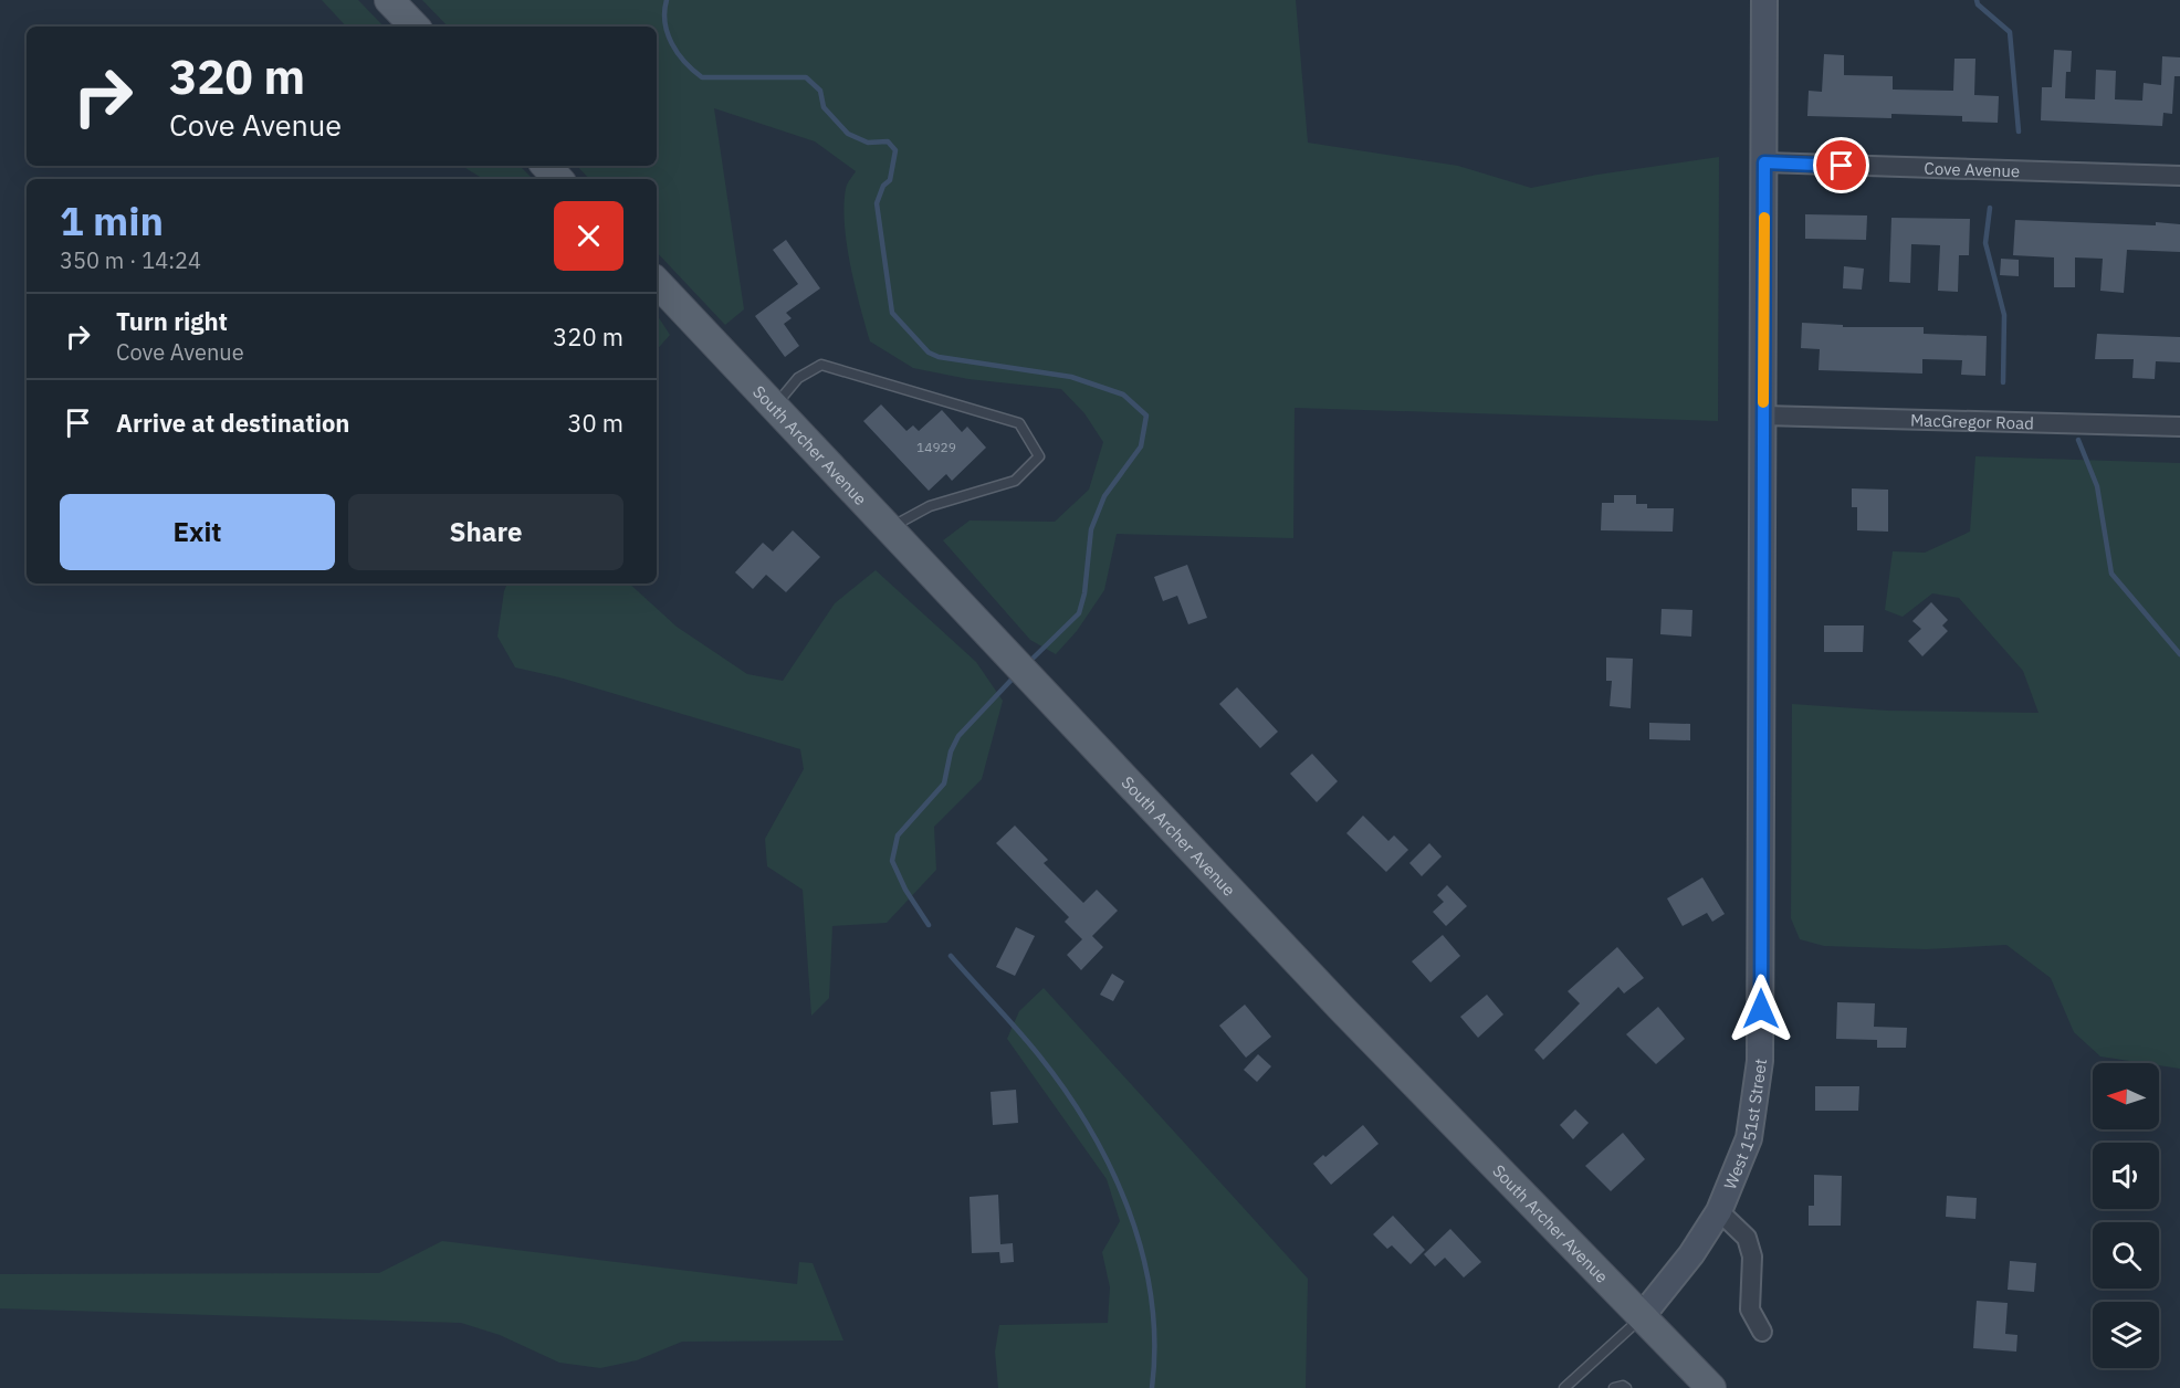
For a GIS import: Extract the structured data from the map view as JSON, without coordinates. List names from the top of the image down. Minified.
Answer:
{"streets":{"main road":["South Archer Avenue"],"street":["Cove Avenue","MacGregor Road","West 151st Street"]},"crossings":[["Cove Avenue","West 151st Street"],["MacGregor Road","West 151st Street"],["South Archer Avenue","West 151st Street"]],"house_numbers":["14929"],"north":"left","page":{"turn":["320 m","Cove Avenue"],"heading":["1 min","350 m · 14:24"],"list":[{"name":"Turn right","note":"Cove Avenue","value":"320 m"},{"name":"Arrive at destination","value":"30 m"}],"buttons":["Exit","Share"]}}
